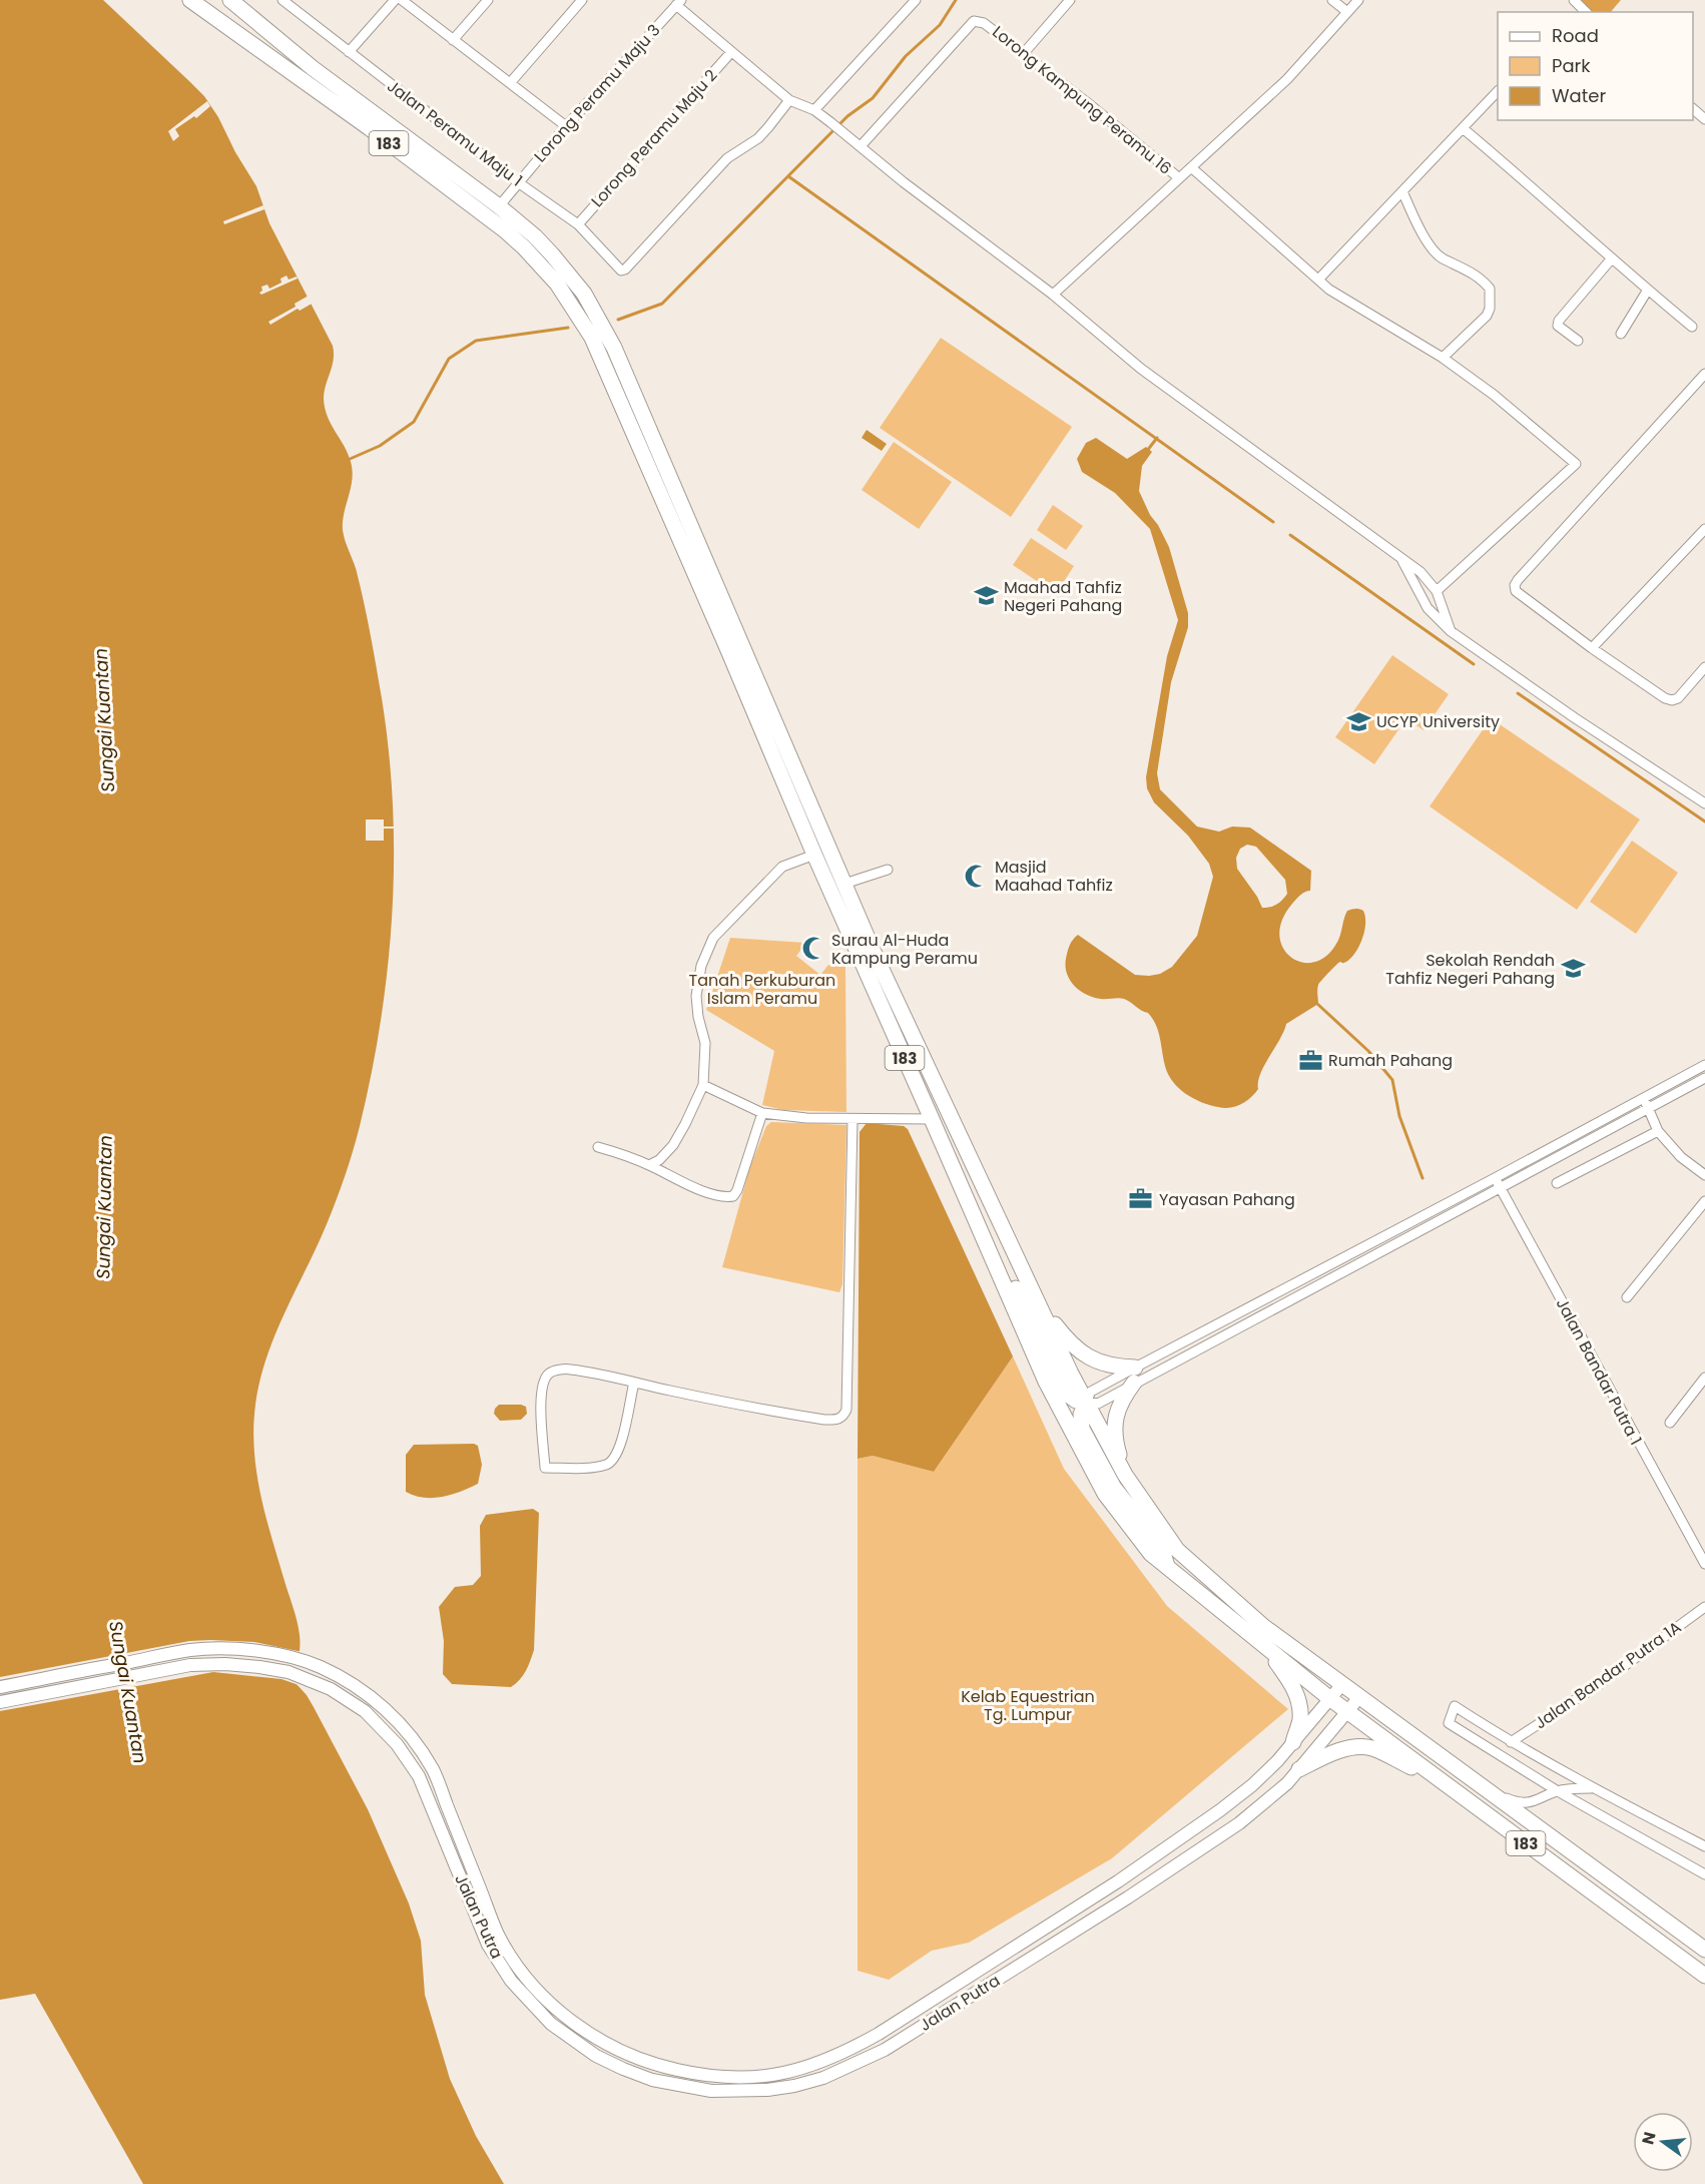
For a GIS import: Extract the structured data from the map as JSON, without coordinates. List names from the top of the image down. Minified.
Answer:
{"streets":{"highway":["183"],"main road":["Jalan Putra"],"street":["Lorong Peramu Maju 3","Lorong Kampung Peramu 16","Jalan Peramu Maju 1","Lorong Peramu Maju 2","Jalan Bandar Putra 1","Jalan Bandar Putra 1A"]},"crossings":[["Lorong Peramu Maju 3","Jalan Peramu Maju 1"],["Lorong Peramu Maju 3","183"],["Jalan Peramu Maju 1","Lorong Peramu Maju 2"],["183","Jalan Putra"]],"water":["Sungai Kuantan"],"parks":["Tanah Perkuburan Islam Peramu","Kelab Equestrian Tg. Lumpur"],"places":{"school or university":["Maahad Tahfiz Negeri Pahang","UCYP University","Sekolah Rendah Tahfiz Negeri Pahang"],"mosque":["Masjid Maahad Tahfiz","Surau Al-Huda Kampung Peramu"],"office":["Rumah Pahang","Yayasan Pahang"]},"legend":["Road","Park","Water"],"north":"left"}
